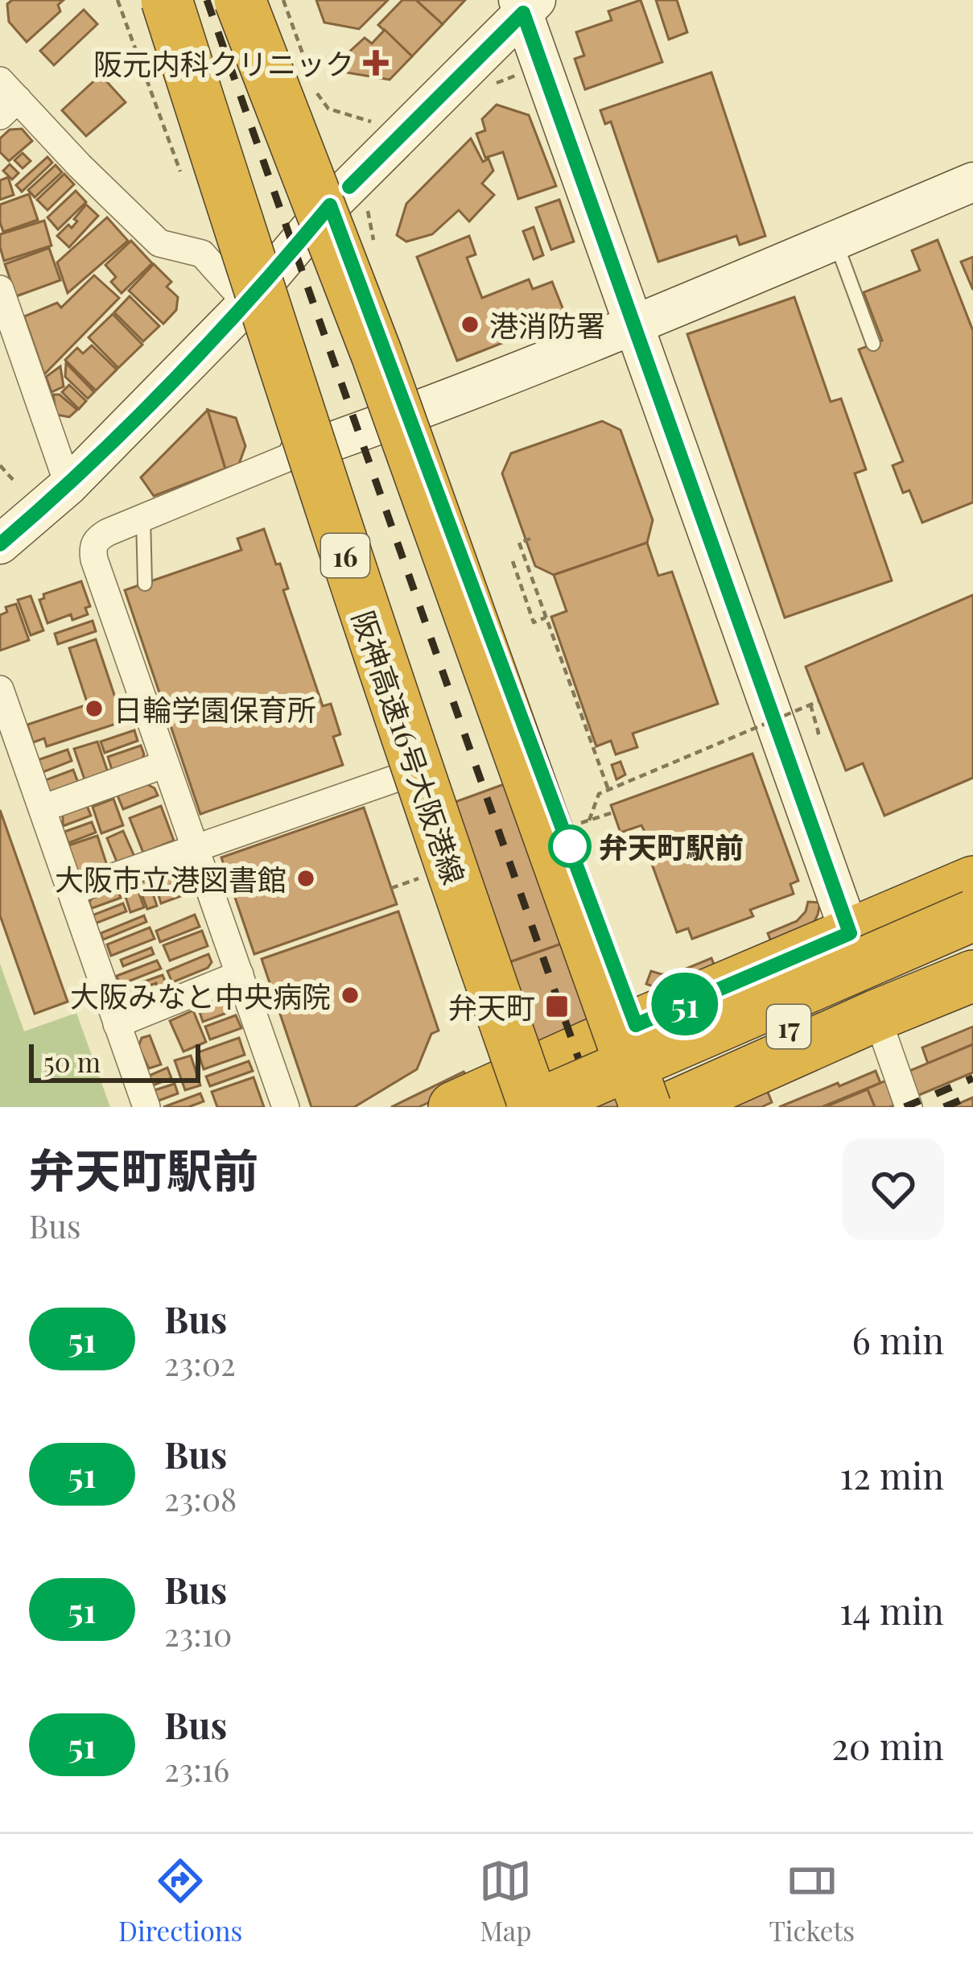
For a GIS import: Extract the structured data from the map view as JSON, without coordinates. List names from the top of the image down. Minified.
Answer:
{"streets":{"highway":["16","阪神高速16号大阪港線","17"]},"crossings":[["阪神高速16号大阪港線","17"]],"places":{"health":["阪元内科クリニック"],"other":["港消防署","日輪学園保育所","弁天町駅前","大阪市立港図書館","大阪みなと中央病院"],"transit":["弁天町"]},"lines":["bus line 51"],"scale_bar":"50 m","page":{"on_map":"51","scale":"50 m","heading":["弁天町駅前","Bus"],"list":[{"mark":"51","name":"Bus","note":"23:02","value":"6 min"},{"mark":"51","name":"Bus","note":"23:08","value":"12 min"},{"mark":"51","name":"Bus","note":"23:10","value":"14 min"},{"mark":"51","name":"Bus","note":"23:16","value":"20 min"}],"tabs":["Directions","Map","Tickets"]}}
